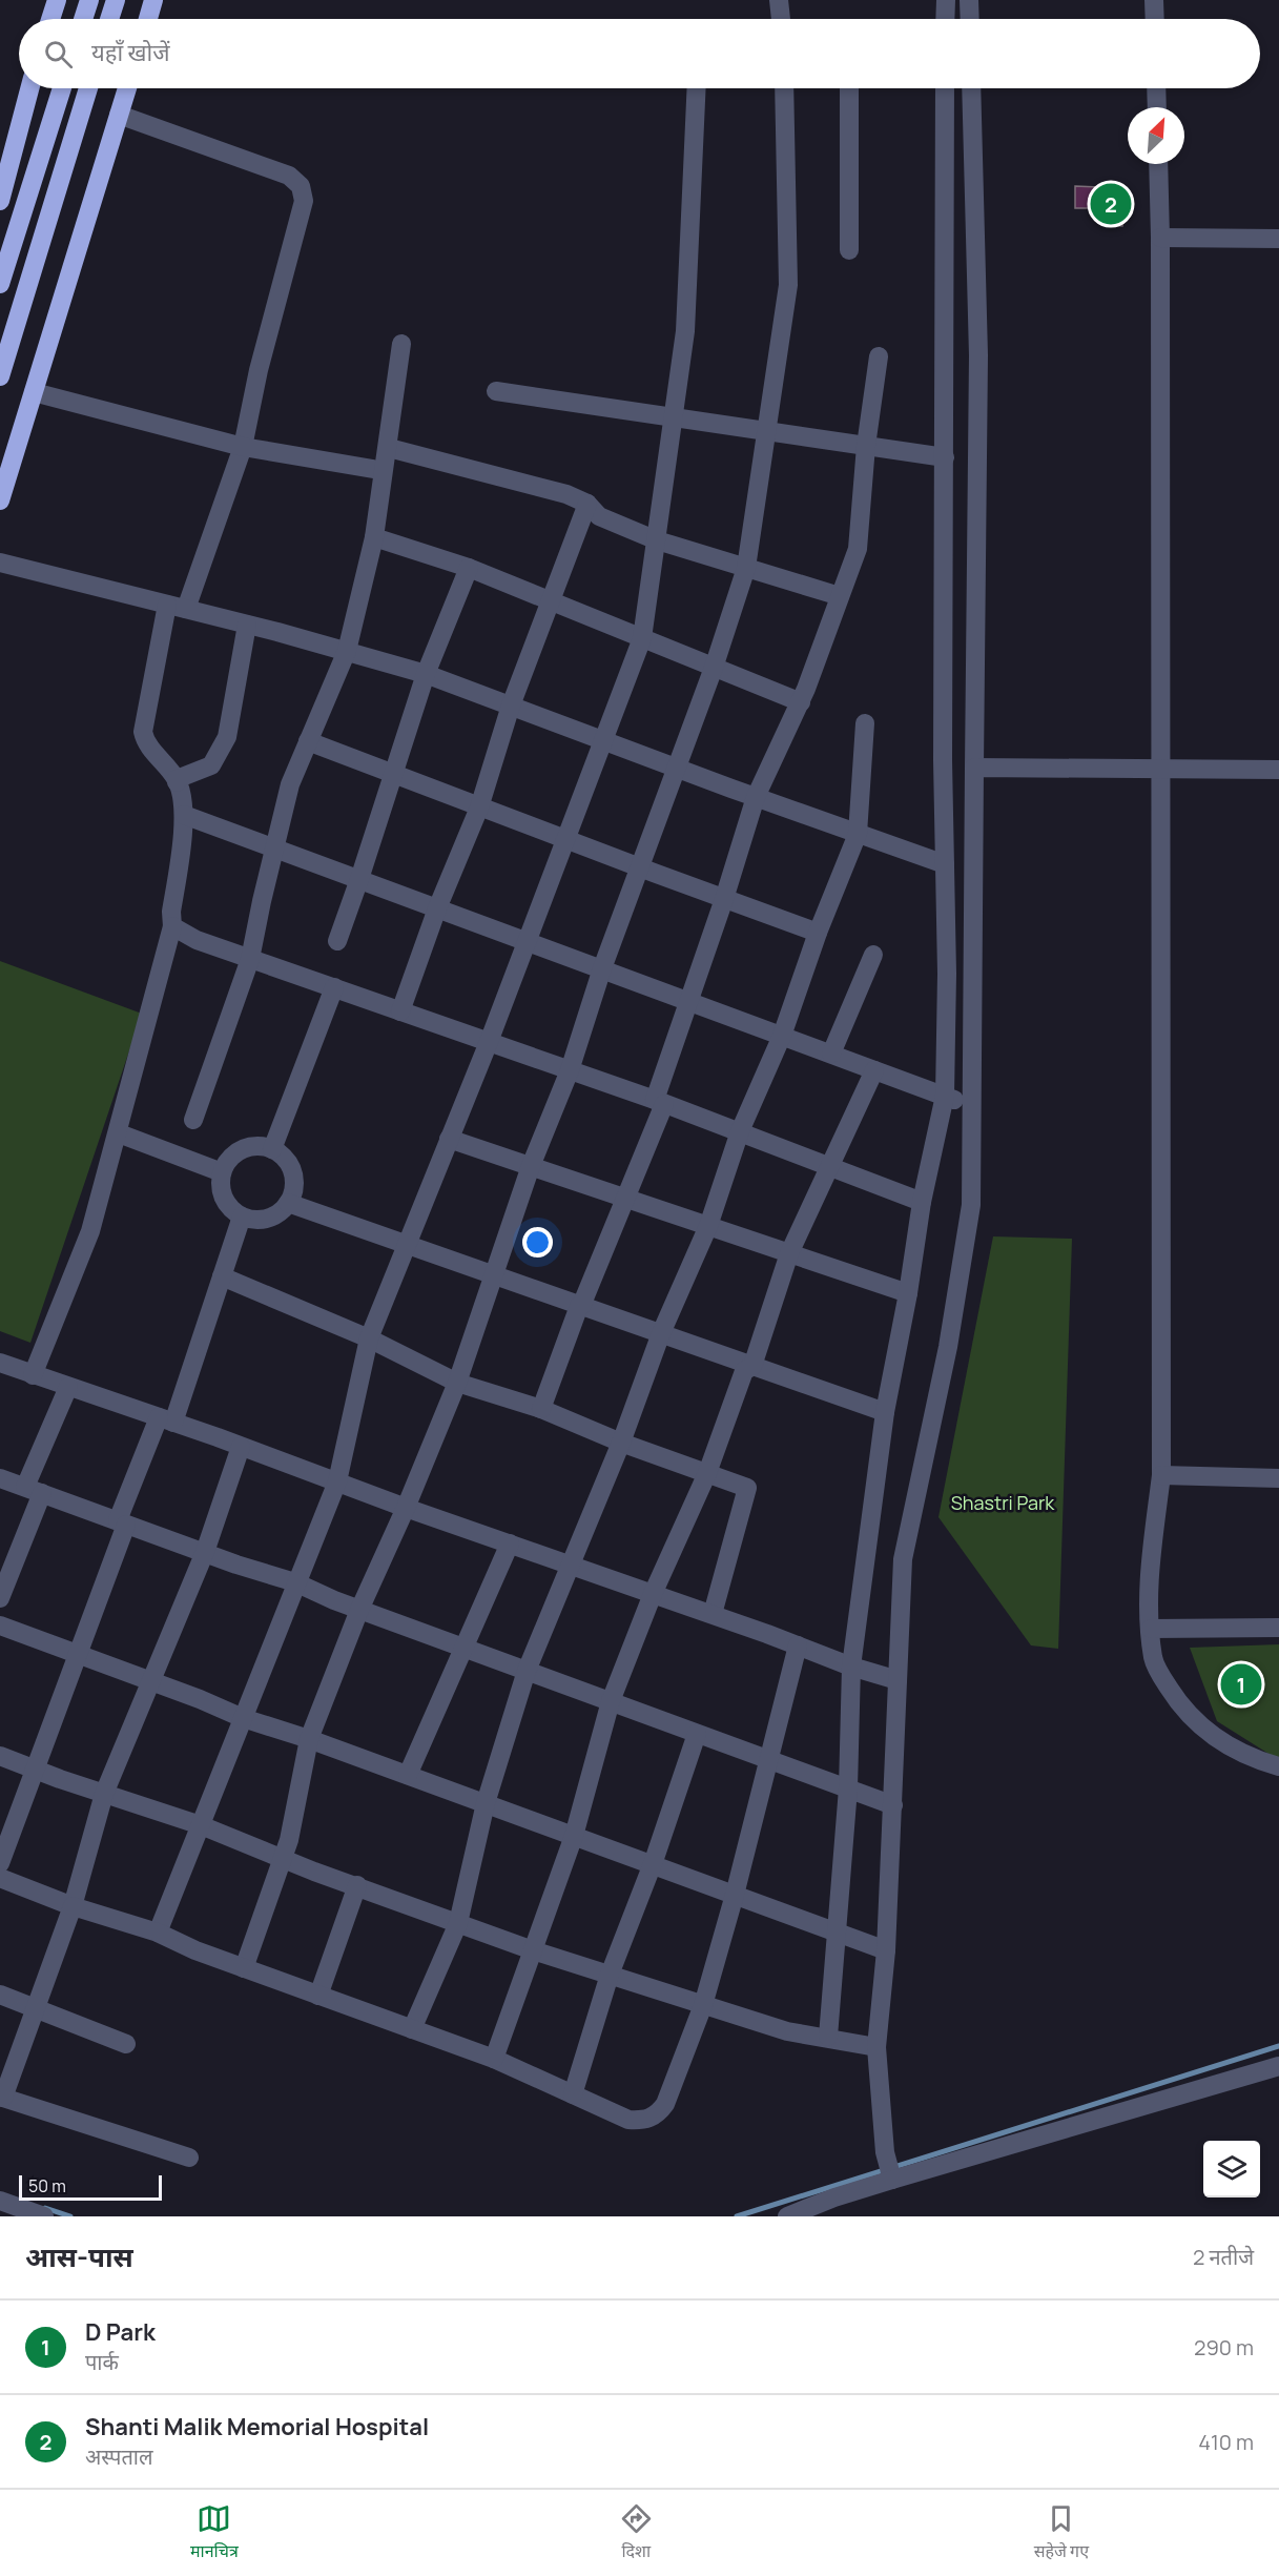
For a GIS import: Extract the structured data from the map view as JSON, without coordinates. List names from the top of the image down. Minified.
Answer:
{"parks":["Shastri Park"],"scale_bar":"50 m","north":"top right","page":{"search":"यहाँ खोजें","pins":["2","1"],"scale":"50 m","heading":["आस-पास","2 नतीजे"],"list":[{"mark":"1","name":"D Park","note":"पार्क","value":"290 m"},{"mark":"2","name":"Shanti Malik Memorial Hospital","note":"अस्पताल","value":"410 m"}],"nav":["मानचित्र","दिशा","सहेजे गए"]}}
